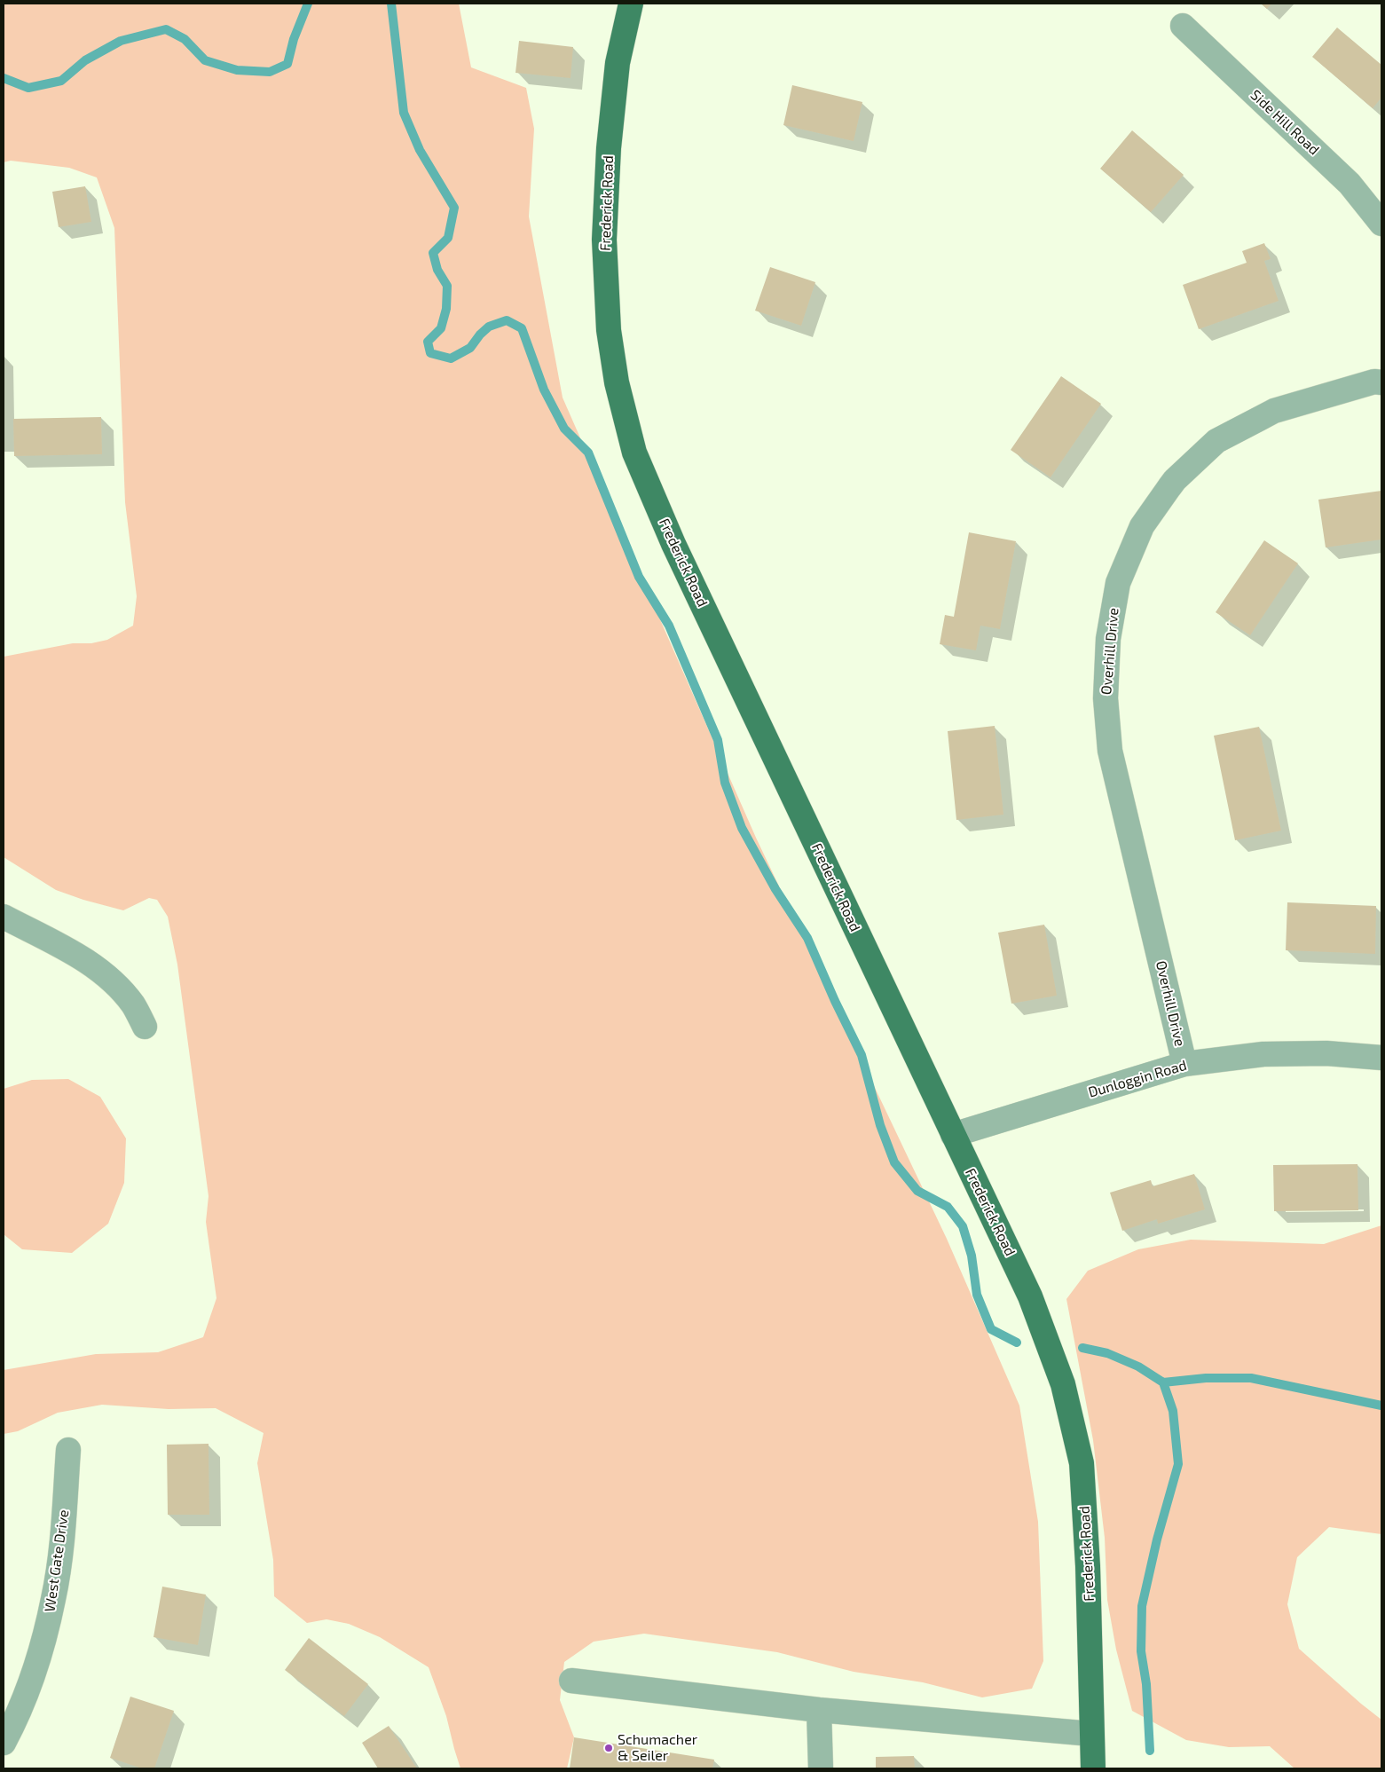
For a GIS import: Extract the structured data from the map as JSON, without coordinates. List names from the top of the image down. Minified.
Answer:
{"streets":{"main road":["Frederick Road"],"street":["Side Hill Road","Overhill Drive","Dunloggin Road","West Gate Drive"]},"crossings":[["Frederick Road","Dunloggin Road"],["Overhill Drive","Dunloggin Road"]],"places":["Schumacher & Seiler"]}
